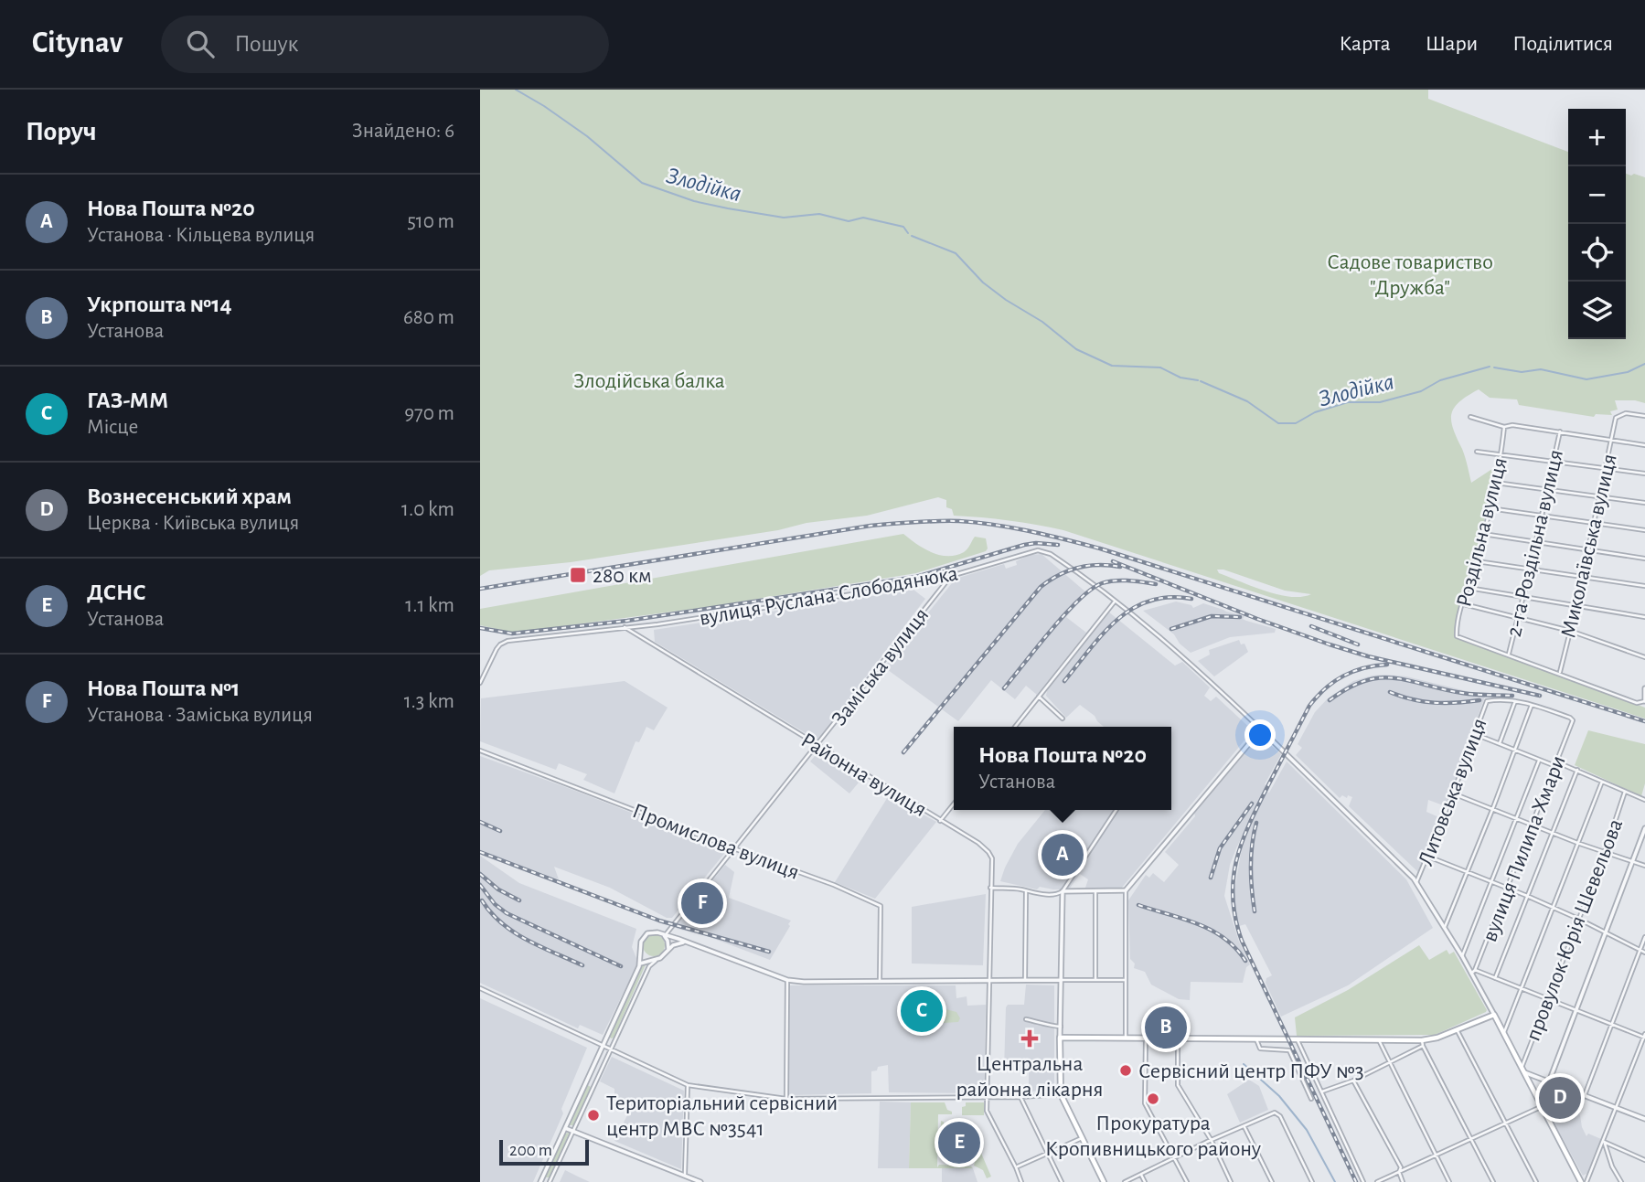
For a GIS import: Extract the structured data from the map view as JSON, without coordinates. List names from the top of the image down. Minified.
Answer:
{"streets":{"main road":["вулиця Руслана Слободянюка"],"street":["Роздільна вулиця","2-га Роздільна вулиця","Миколаївська вулиця","Заміська вулиця","Районна вулиця","Литовська вулиця","Промислова вулиця","вулиця Пилипа Хмари","провулок Юрія Шевельова"]},"crossings":[["Роздільна вулиця","2-га Роздільна вулиця"],["вулиця Руслана Слободянюка","Заміська вулиця"],["вулиця Руслана Слободянюка","Районна вулиця"],["вулиця Руслана Слободянюка","Литовська вулиця"],["вулиця Руслана Слободянюка","вулиця Пилипа Хмари"],["вулиця Руслана Слободянюка","провулок Юрія Шевельова"],["Заміська вулиця","Районна вулиця"],["Заміська вулиця","Промислова вулиця"]],"water":["Злодійка"],"parks":["Садове товариство \"Дружба\"","Злодійська балка"],"places":{"transit":["280 км"],"health":["Центральна районна лікарня"],"other":["Сервісний центр ПФУ №3","Прокуратура Кропивницького району","Територіальний сервісний центр МВС №3541"]},"scale_bar":"200 m","page":{"header":"Citynav","search":"Пошук","nav":["Карта","Шари","Поділитися"],"heading":["Поруч","Знайдено: 6"],"map_buttons":["+","−"],"list":[{"mark":"A","name":"Нова Пошта №20","note":"Установа · Кільцева вулиця","value":"510 m"},{"mark":"B","name":"Укрпошта №14","note":"Установа","value":"680 m"},{"mark":"C","name":"ГАЗ-ММ","note":"Місце","value":"970 m"},{"mark":"D","name":"Вознесенський храм","note":"Церква · Київська вулиця","value":"1.0 km"},{"mark":"E","name":"ДСНС","note":"Установа","value":"1.1 km"},{"mark":"F","name":"Нова Пошта №1","note":"Установа · Заміська вулиця","value":"1.3 km"}],"popup":["Нова Пошта №20","Установа"],"pins":["A","F","C","B","D","E"],"scale":"200 m"}}
